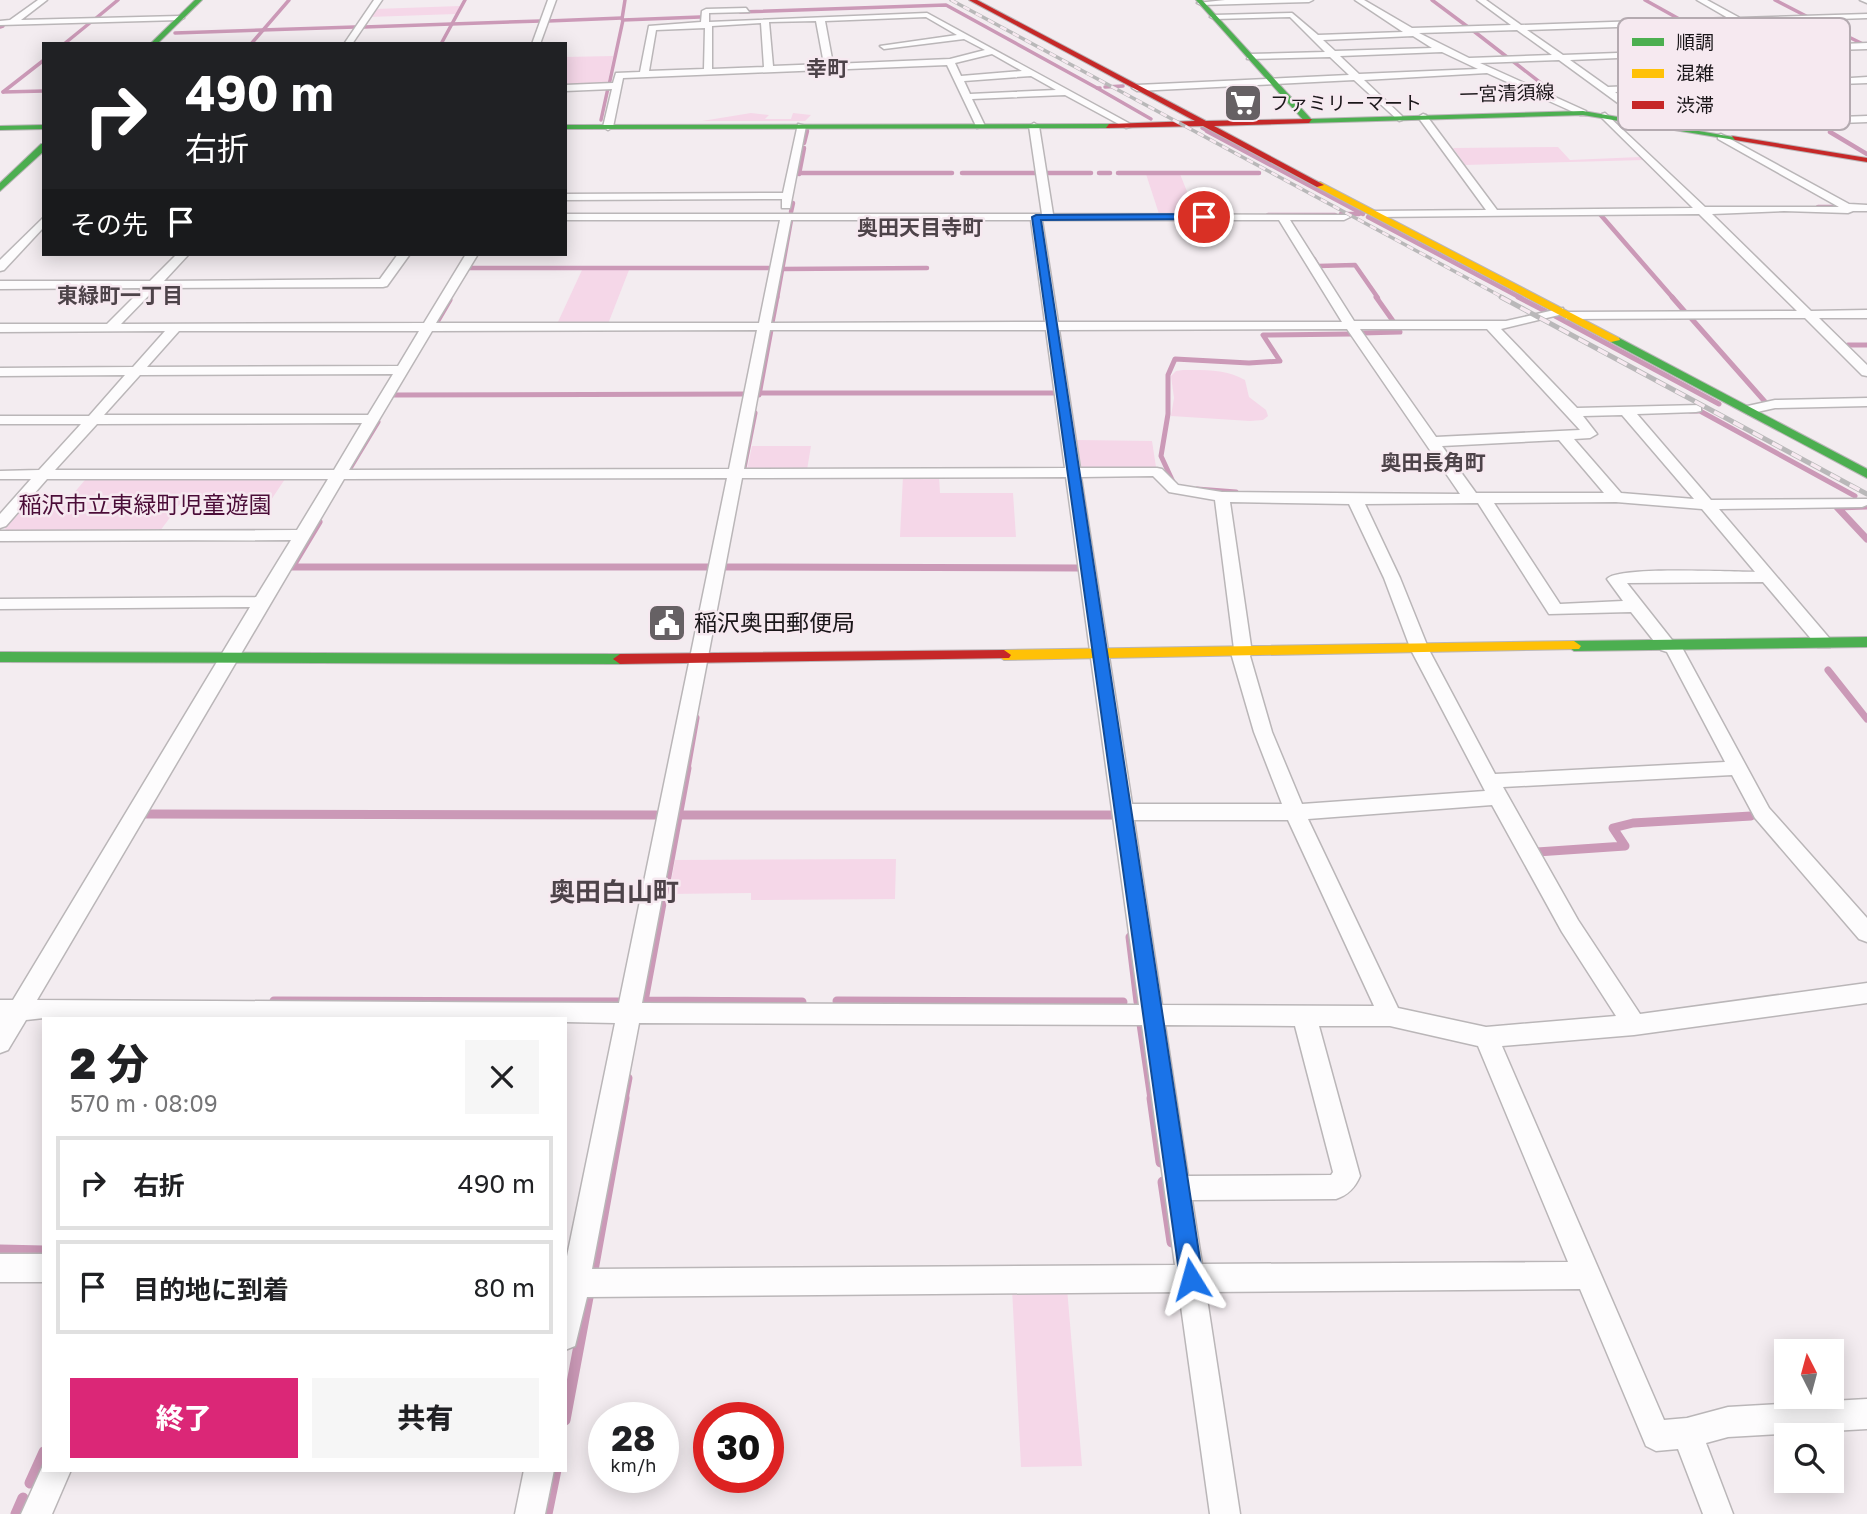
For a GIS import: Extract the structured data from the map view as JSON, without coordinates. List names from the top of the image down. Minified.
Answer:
{"streets":{"street":["一宮清須線"]},"districts":["幸町","奥田天目寺町","東緑町一丁目","奥田長角町","奥田白山町"],"parks":["稲沢市立東緑町児童遊園"],"places":{"supermarket":["ファミリーマート"],"public building":["稲沢奥田郵便局"]},"legend":["順調","混雑","渋滞"],"north":"top","page":{"turn":["490 m","右折"],"then":"その先","heading":["2 分","570 m · 08:09"],"list":[{"name":"右折","value":"490 m"},{"name":"目的地に到着","value":"80 m"}],"buttons":["終了","共有"],"speed":"28 km/h","limit":"30"}}
